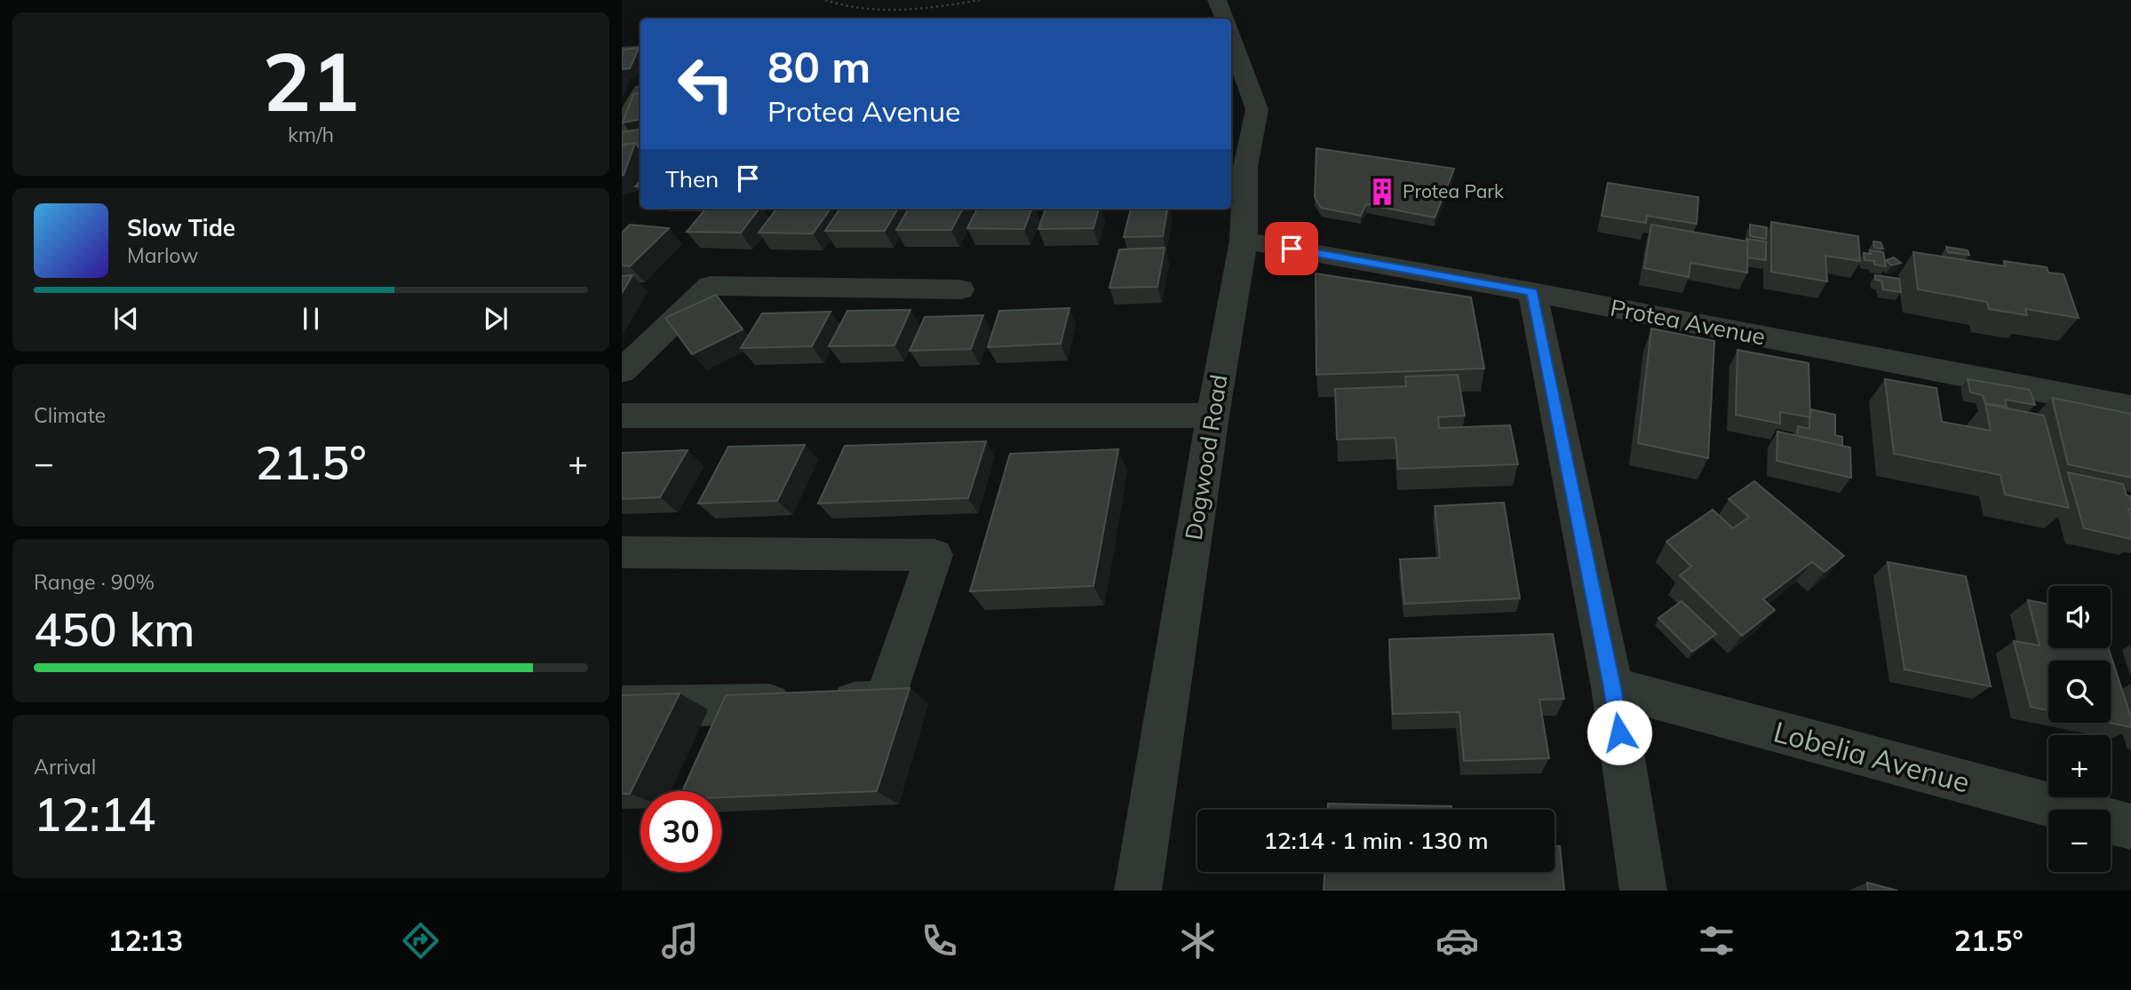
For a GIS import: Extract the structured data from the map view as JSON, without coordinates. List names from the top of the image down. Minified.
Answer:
{"streets":{"street":["Protea Avenue","Dogwood Road","Lobelia Avenue"]},"crossings":[["Protea Avenue","Dogwood Road"]],"places":{"building":["Protea Park"]},"page":{"tile":[["21","km/h"],"Climate",["Range · 90%","450 km"],["Arrival","12:14"]],"turn":["80 m","Protea Avenue"],"then":"Then","song":["Slow Tide","Marlow"],"heat":["−","21.5°","+"],"map_buttons":["+","−"],"limit":"30","trip":"12:14 · 1 min · 130 m","tabs":["12:13","21.5°"]}}
